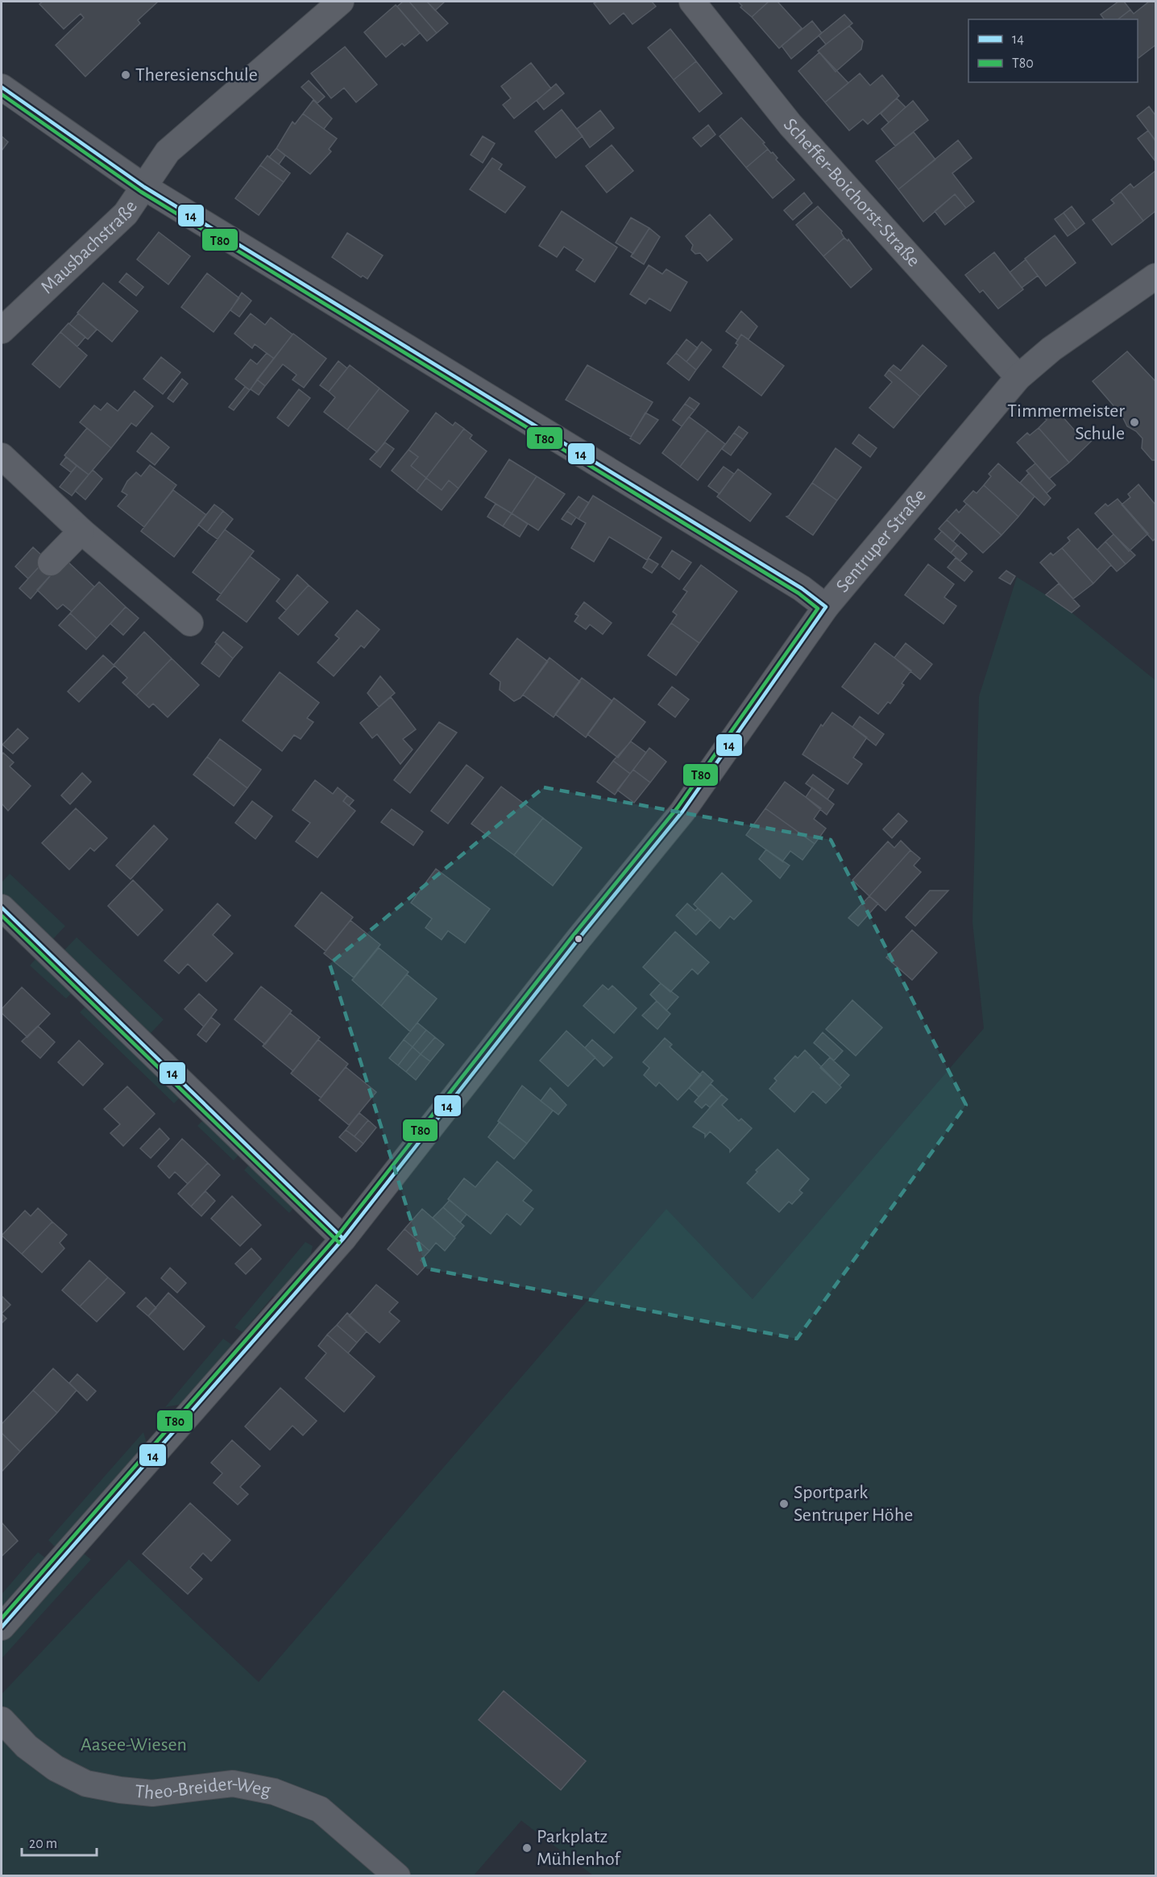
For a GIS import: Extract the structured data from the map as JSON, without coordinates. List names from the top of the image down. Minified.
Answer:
{"streets":{"street":["Scheffer-Boichorst-Straße","Mausbachstraße","Sentruper Straße","Theo-Breider-Weg"]},"crossings":[["Scheffer-Boichorst-Straße","Sentruper Straße"]],"parks":["Aasee-Wiesen"],"places":["Theresienschule","Timmermeister Schule","Sportpark Sentruper Höhe","Parkplatz Mühlenhof"],"lines":["transit line 14","transit line T80"],"legend":["14","T80"],"scale_bar":"20 m"}
